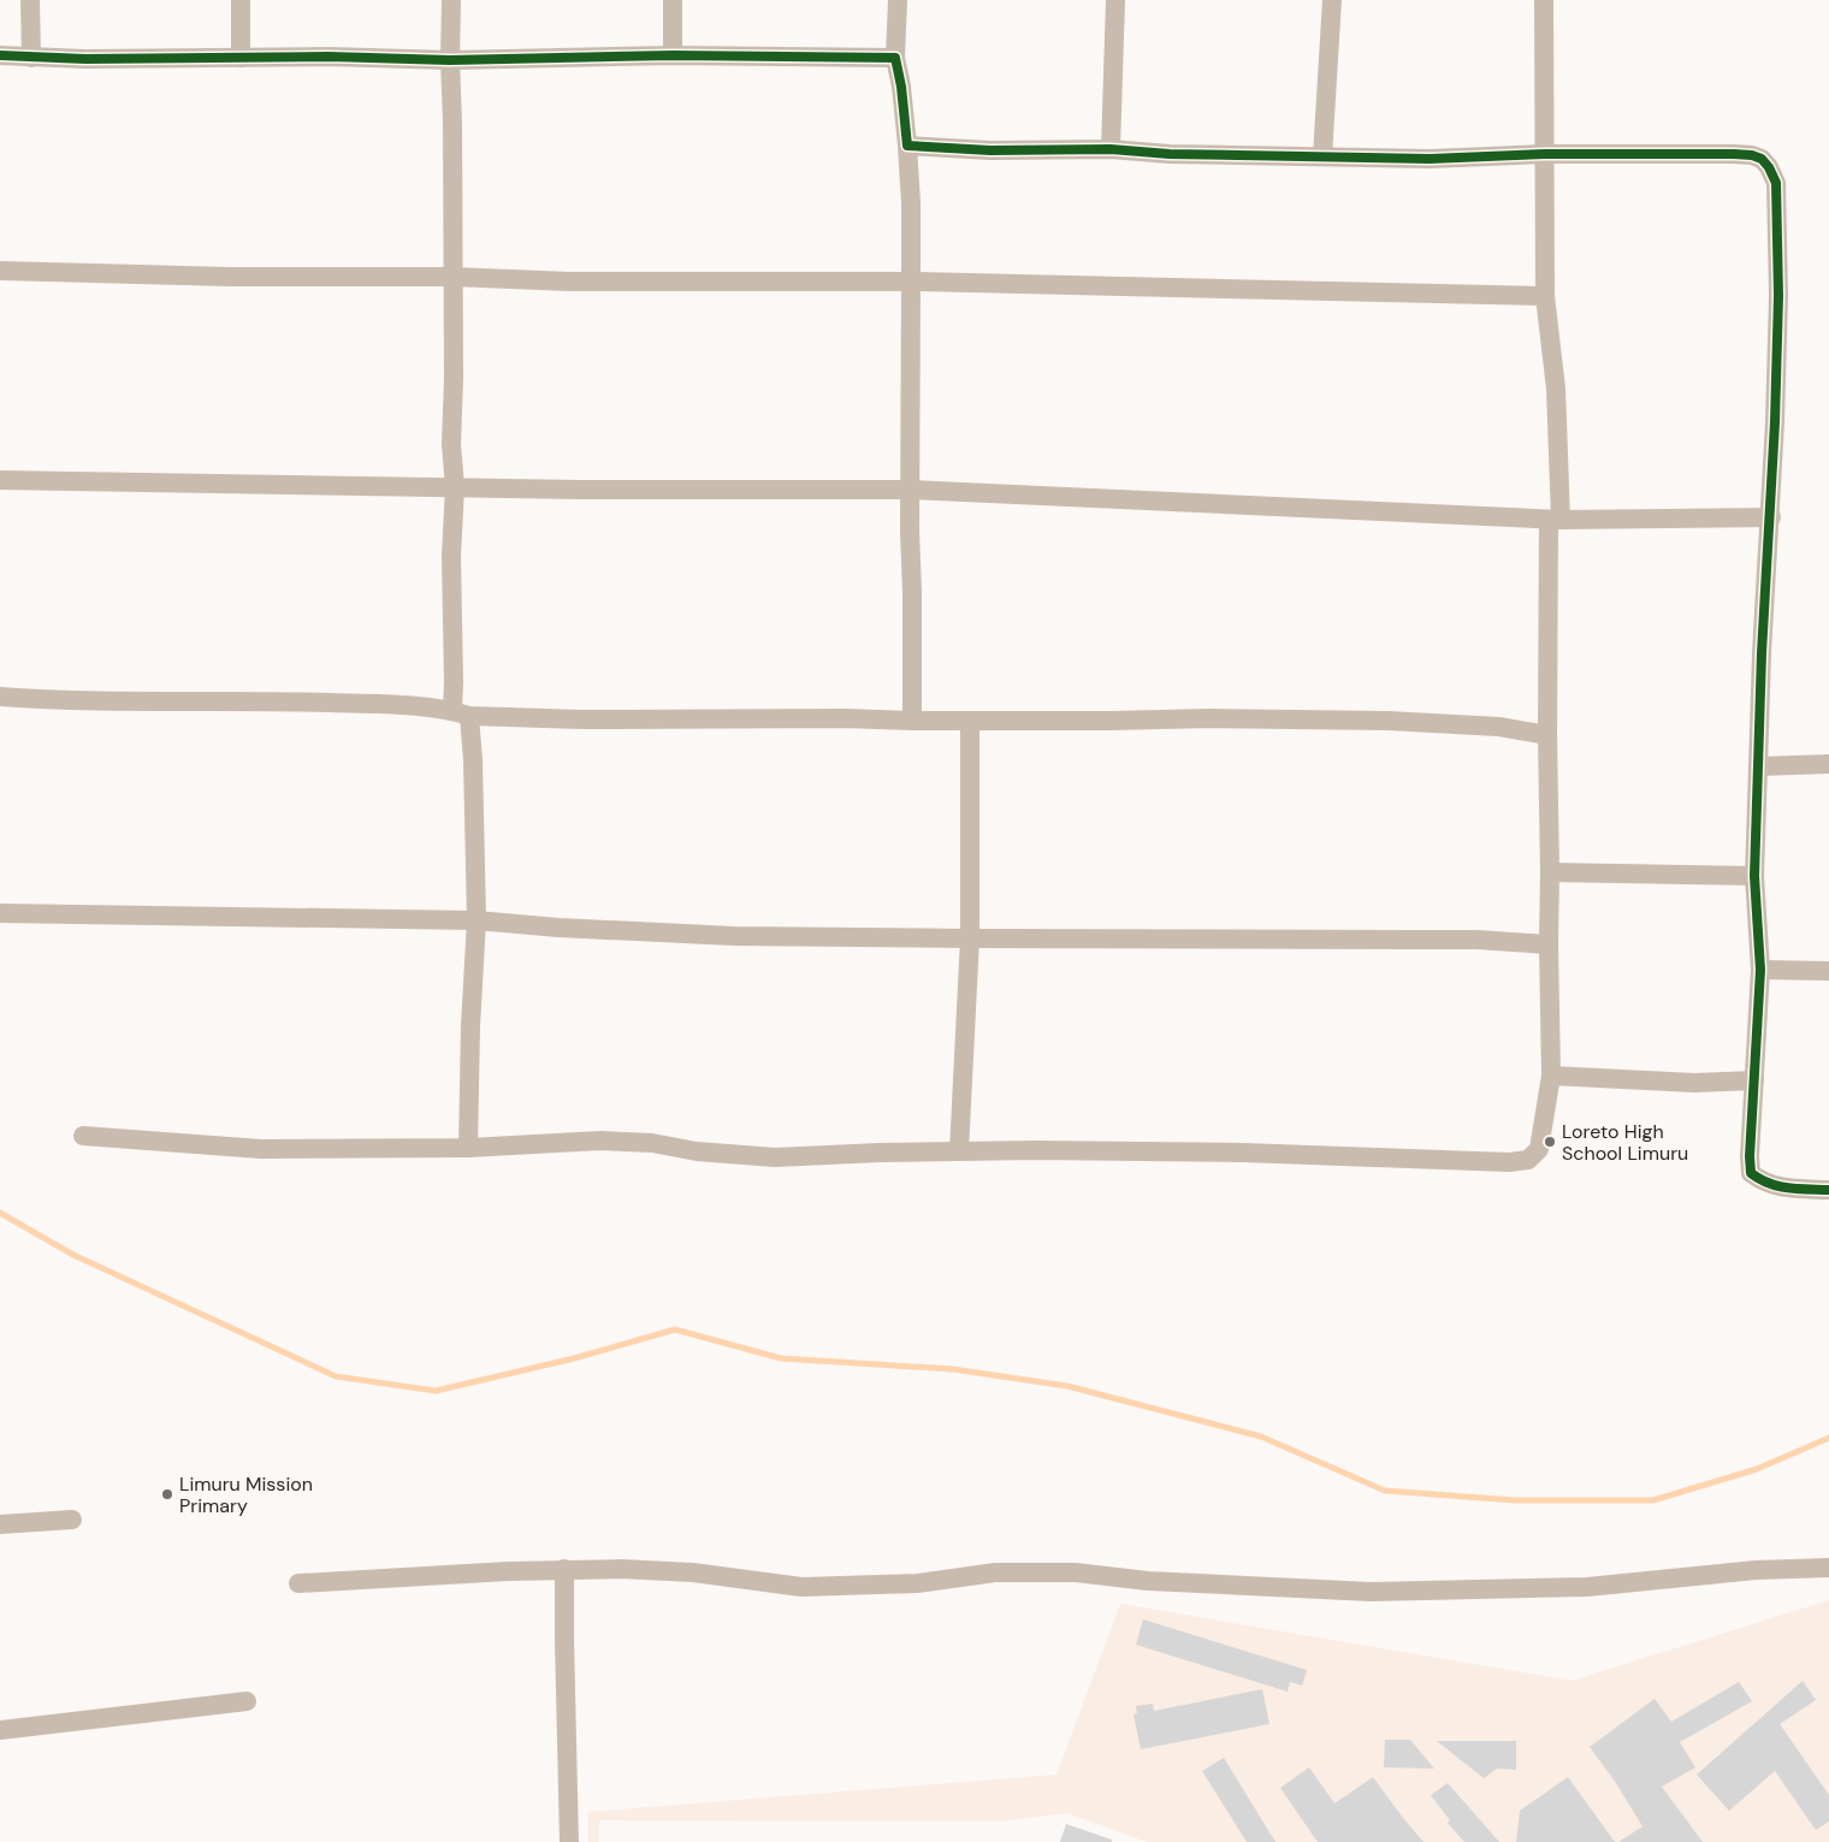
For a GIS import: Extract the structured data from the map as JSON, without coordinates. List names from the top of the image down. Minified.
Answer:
{"places":["Loreto High School Limuru","Limuru Mission Primary"]}
